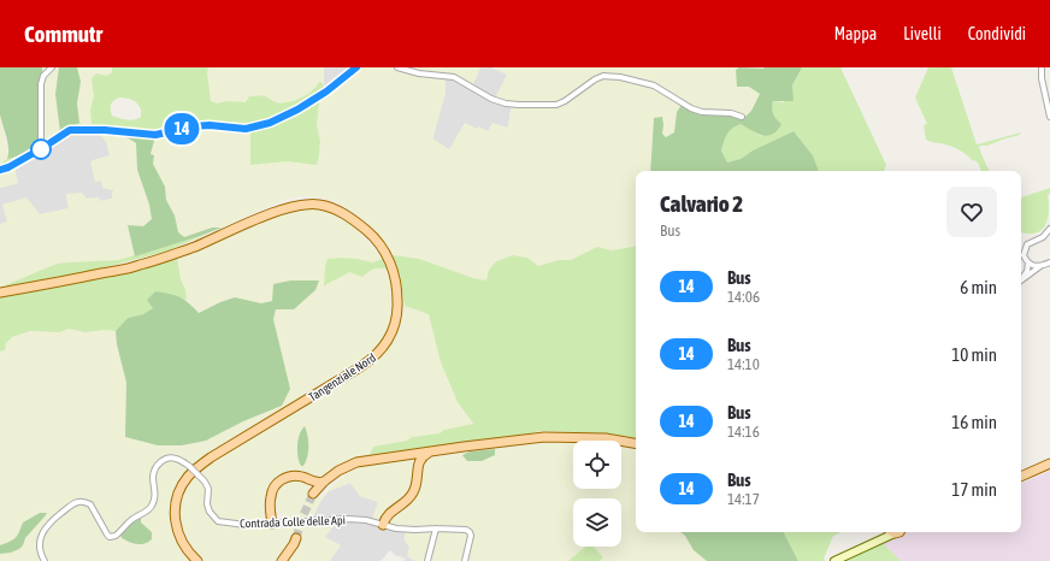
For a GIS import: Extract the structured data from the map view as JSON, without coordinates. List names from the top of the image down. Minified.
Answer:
{"streets":{"main road":["Tangenziale Nord"],"street":["Contrada Colle delle Api"]},"lines":["bus line 14"],"page":{"header":"Commutr","nav":["Mappa","Livelli","Condividi"],"on_map":"14","heading":["Calvario 2","Bus"],"list":[{"mark":"14","name":"Bus","note":"14:06","value":"6 min"},{"mark":"14","name":"Bus","note":"14:10","value":"10 min"},{"mark":"14","name":"Bus","note":"14:16","value":"16 min"},{"mark":"14","name":"Bus","note":"14:17","value":"17 min"}]}}
